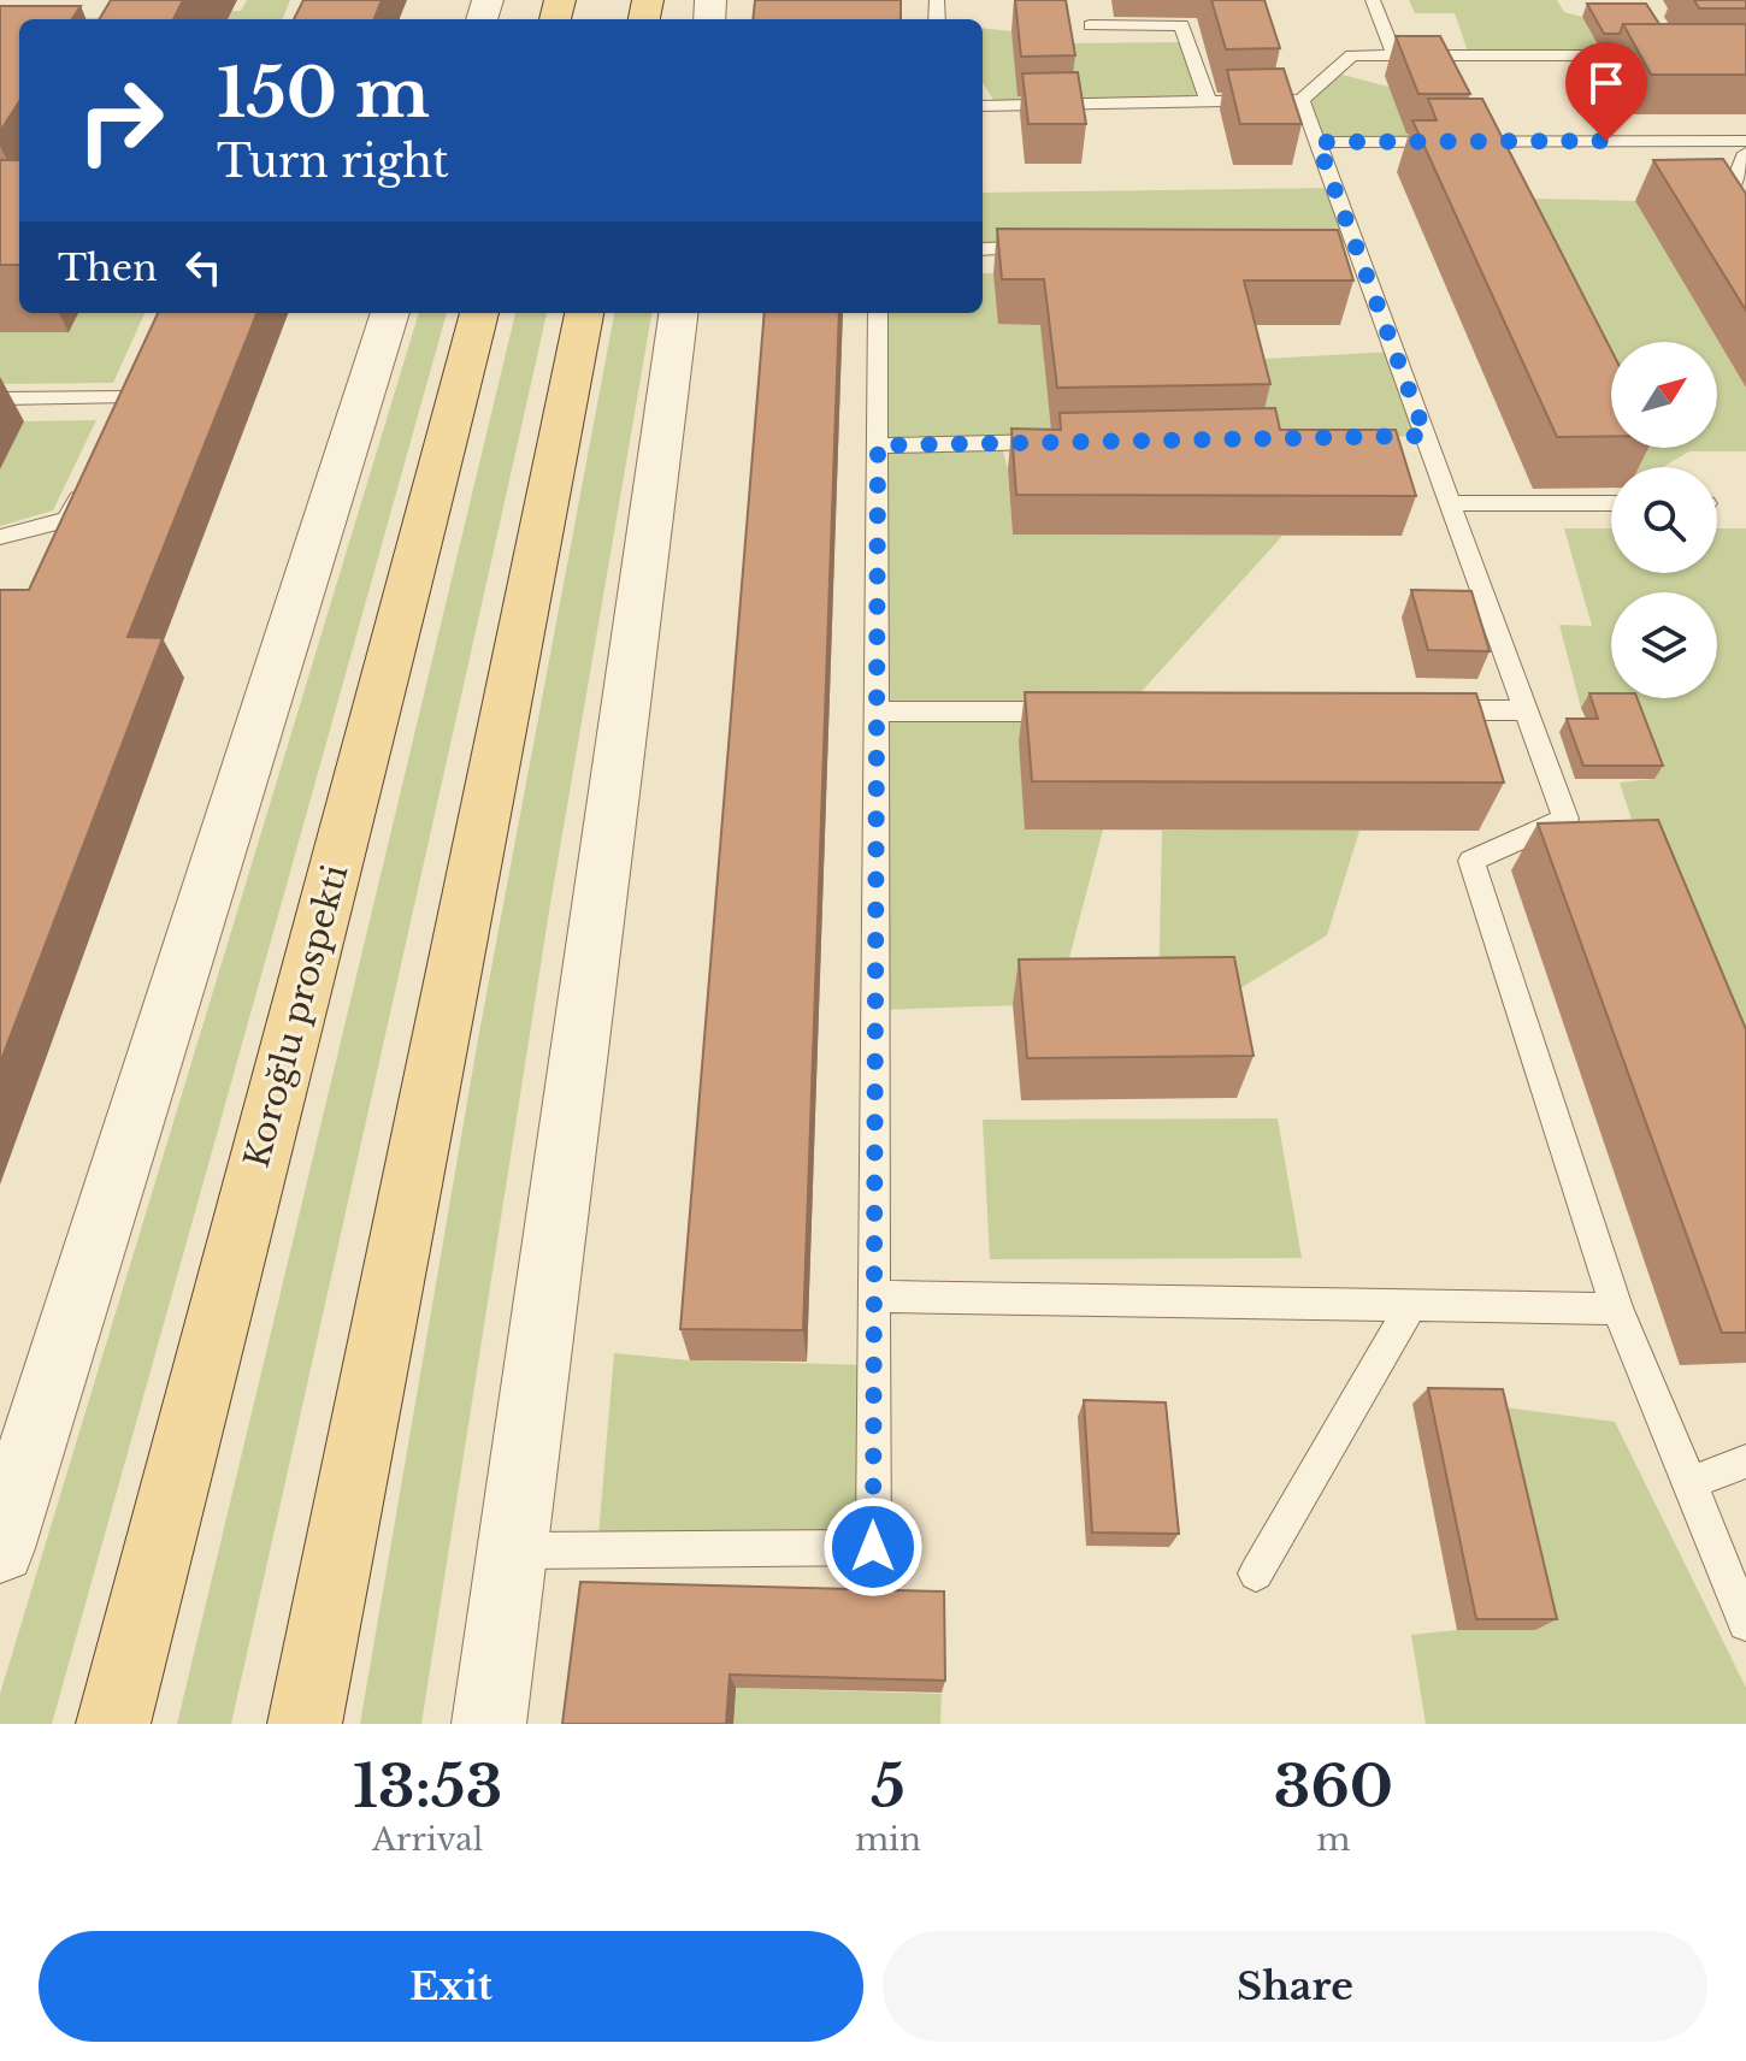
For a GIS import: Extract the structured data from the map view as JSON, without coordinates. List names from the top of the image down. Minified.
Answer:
{"streets":{"main road":["Koroğlu prospekti"]},"north":"top right","page":{"turn":["150 m","Turn right"],"then":"Then","eta":["13:53","Arrival","5","min","360","m"],"buttons":["Exit","Share"]}}
